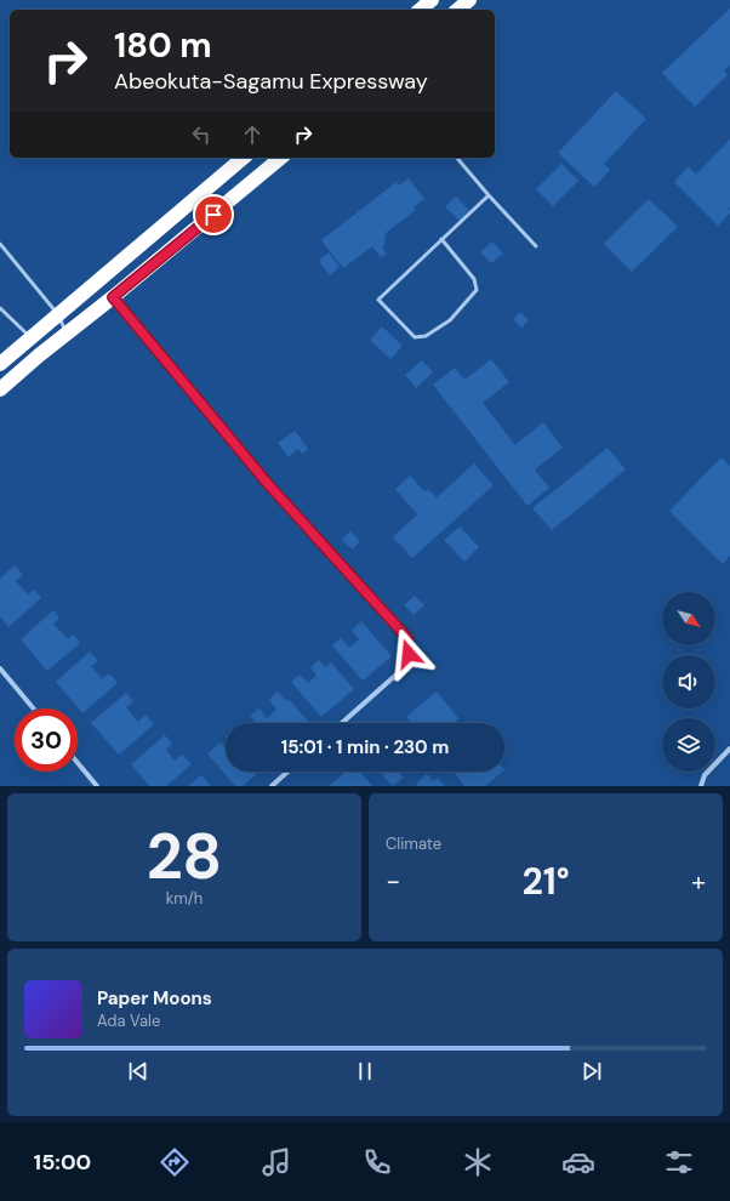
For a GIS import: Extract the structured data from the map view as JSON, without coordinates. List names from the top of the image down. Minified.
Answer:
{"north":"bottom right","page":{"turn":["180 m","Abeokuta-Sagamu Expressway"],"limit":"30","trip":"15:01 · 1 min · 230 m","tile":[["28","km/h"],"Climate"],"heat":["−","21°","+"],"song":["Paper Moons","Ada Vale"],"tabs":"15:00"}}
